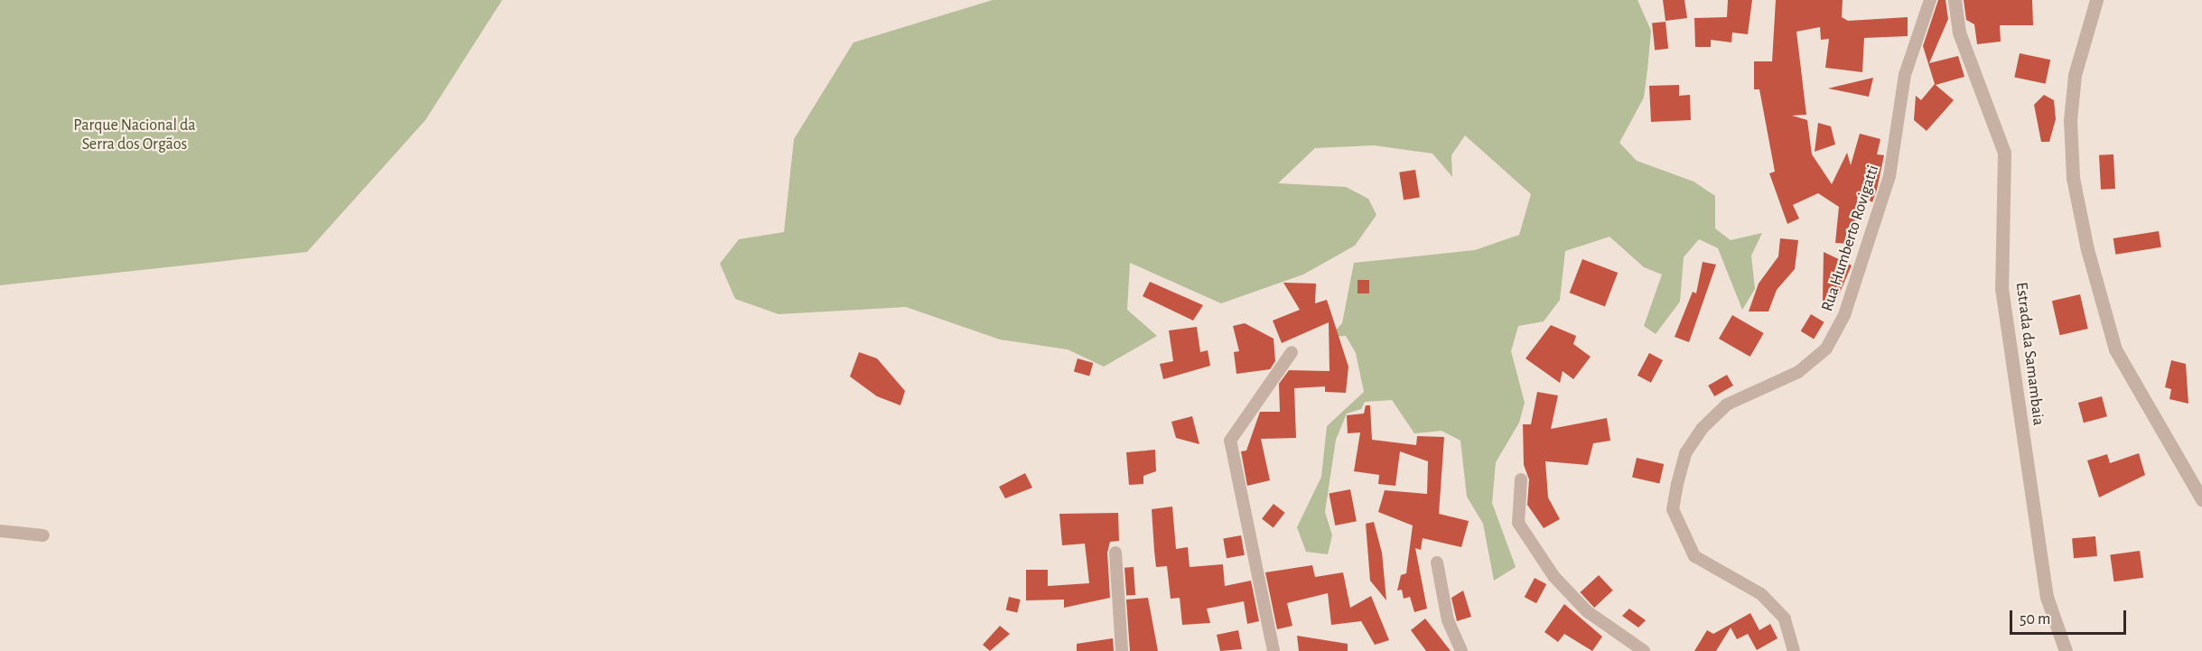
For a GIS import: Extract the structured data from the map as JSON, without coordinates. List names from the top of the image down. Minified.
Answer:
{"streets":{"street":["Rua Humberto Rovigatti","Estrada da Samambaia"]},"parks":["Parque Nacional da Serra dos Orgãos"],"scale_bar":"50 m"}
